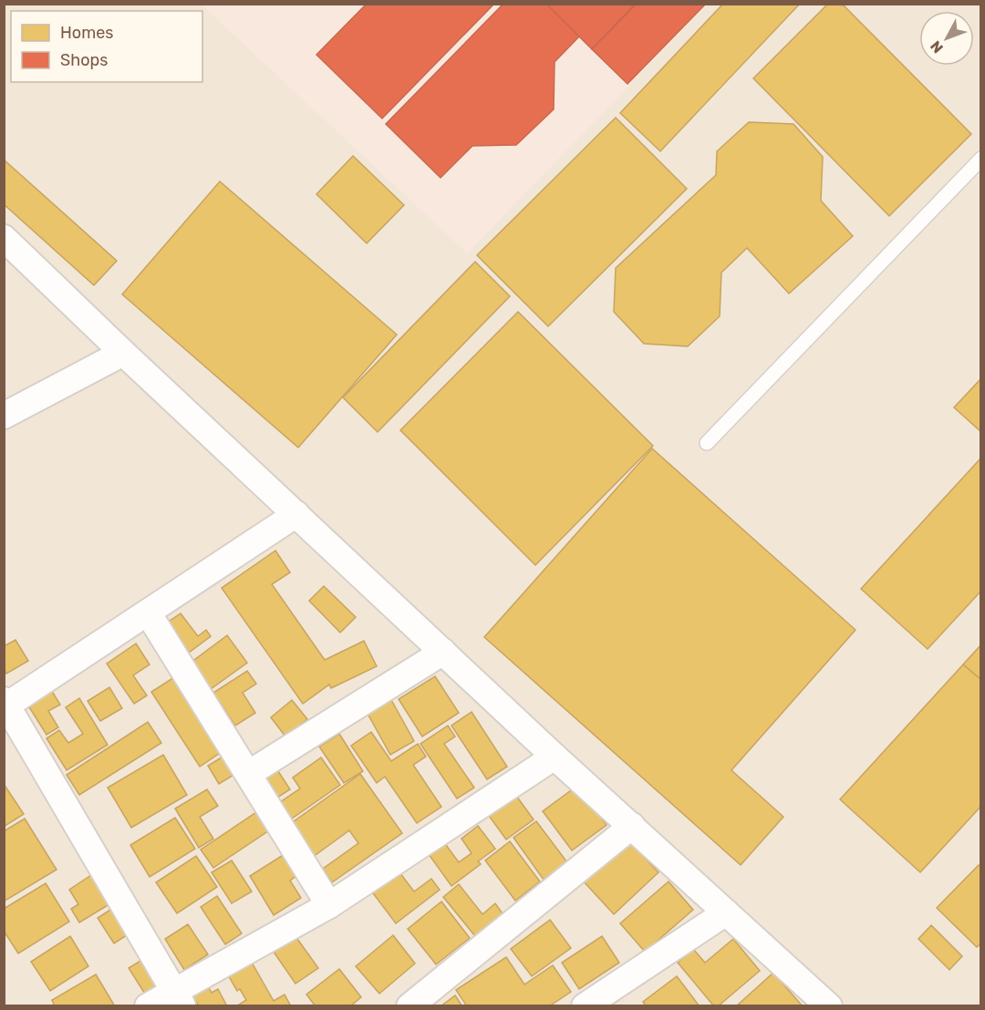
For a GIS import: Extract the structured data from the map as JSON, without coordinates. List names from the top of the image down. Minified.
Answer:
{"legend":["Homes","Shops"],"north":"bottom left"}
